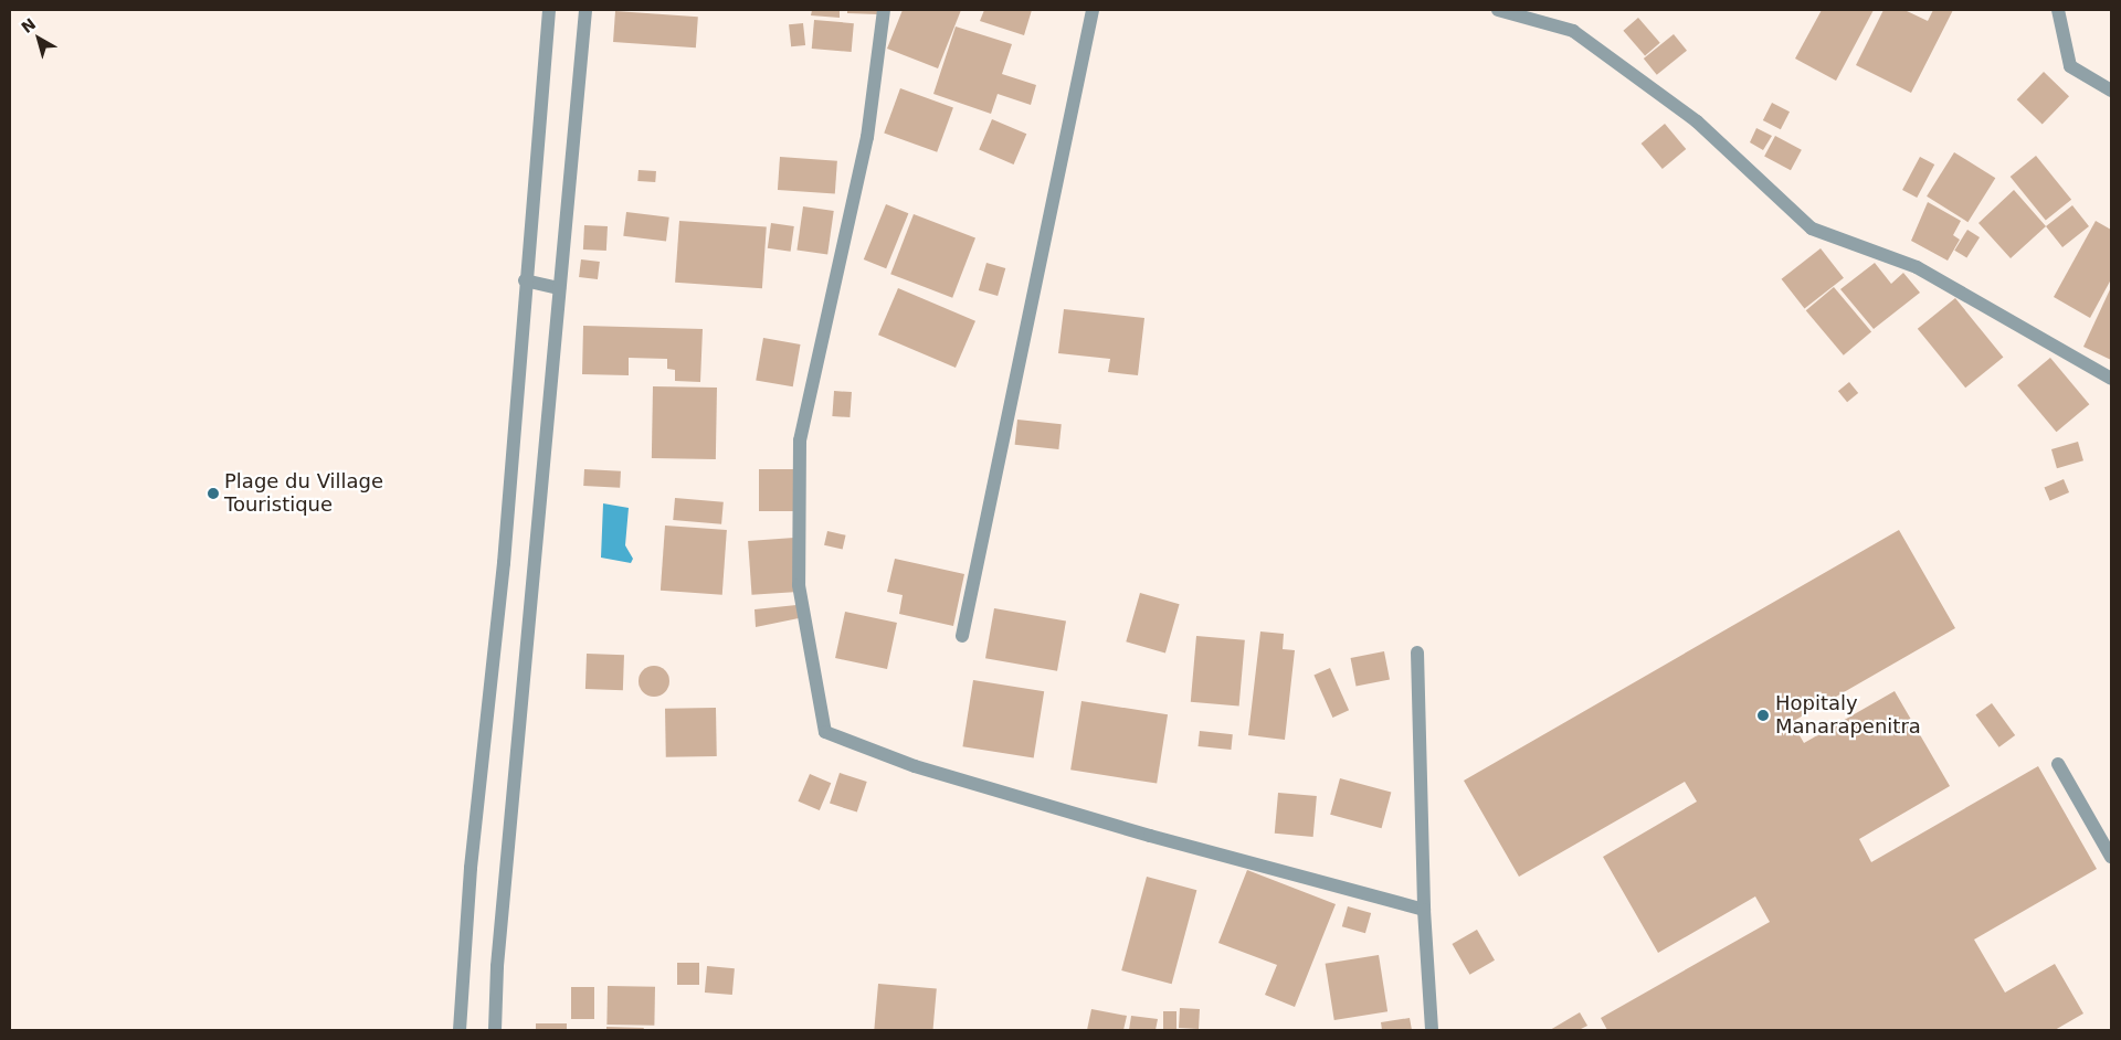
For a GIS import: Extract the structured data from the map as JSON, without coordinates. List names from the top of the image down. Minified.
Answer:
{"places":["Plage du Village Touristique","Hopitaly Manarapenitra"],"north":"top left"}
